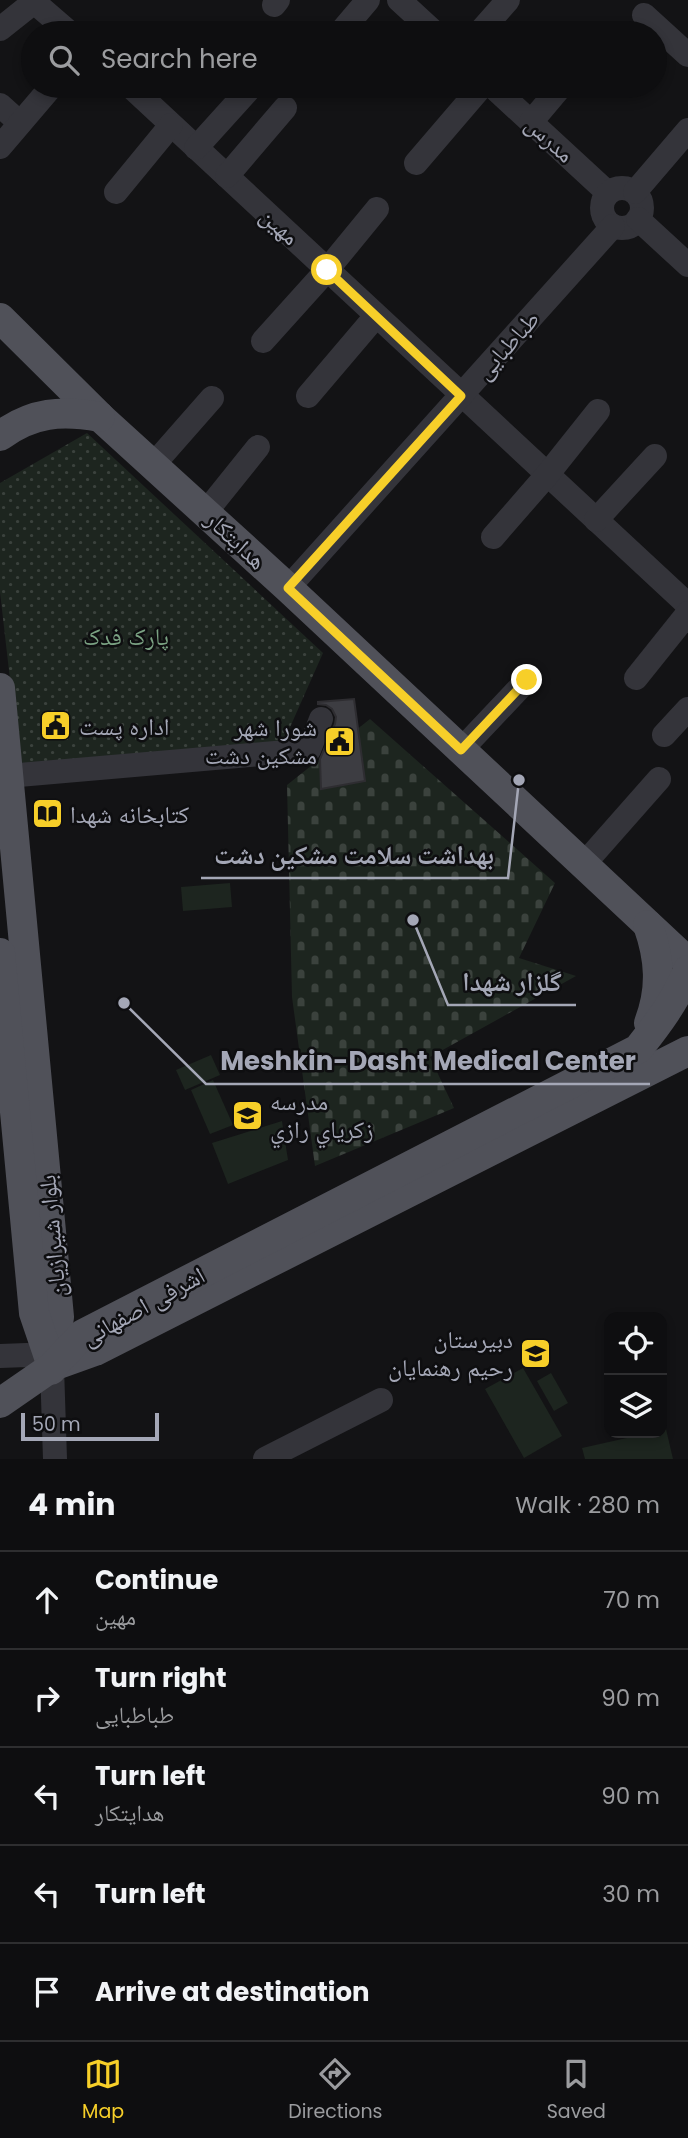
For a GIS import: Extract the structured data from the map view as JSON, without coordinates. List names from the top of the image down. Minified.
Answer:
{"streets":{"main road":["هدایتکار","بلوار شیرازیان","اشرفی اصفهانی"],"street":["مدرس","مهین","طباطبایی"]},"crossings":[["مدرس","طباطبایی"],["مهین","طباطبایی"],["طباطبایی","هدایتکار"],["بلوار شیرازیان","اشرفی اصفهانی"]],"parks":["پارک فدک"],"places":{"public building":["اداره پست","شورا شهر مشکین دشت"],"other":["بهداشت سلامت مشکین دشت","گلزار شهدا","Meshkin-Dasht Medical Center"],"library":["کتابخانه شهدا"],"school or university":["مدرسه زكرياي رازي","دبیرستان رحیم رهنمایان"]},"scale_bar":"50 m","page":{"search":"Search here","scale":"50 m","heading":["4 min","Walk · 280 m"],"list":[["Continue","مهین","70 m"],["Turn right","طباطبایی","90 m"],["Turn left","هدایتکار","90 m"],["Turn left","30 m"],"Arrive at destination"],"nav":["Map","Directions","Saved"]}}
